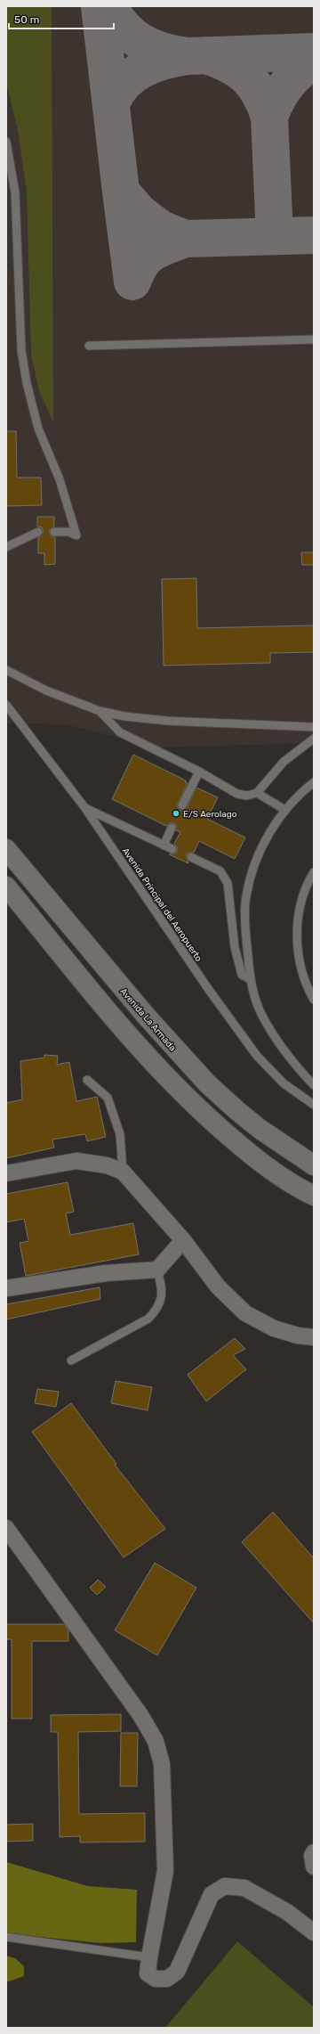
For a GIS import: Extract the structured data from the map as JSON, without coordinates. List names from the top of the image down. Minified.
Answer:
{"streets":{"main road":["Avenida La Armada"],"lane":["Avenida Principal del Aeropuerto"]},"places":["E/S Aerolago"],"scale_bar":"50 m"}
